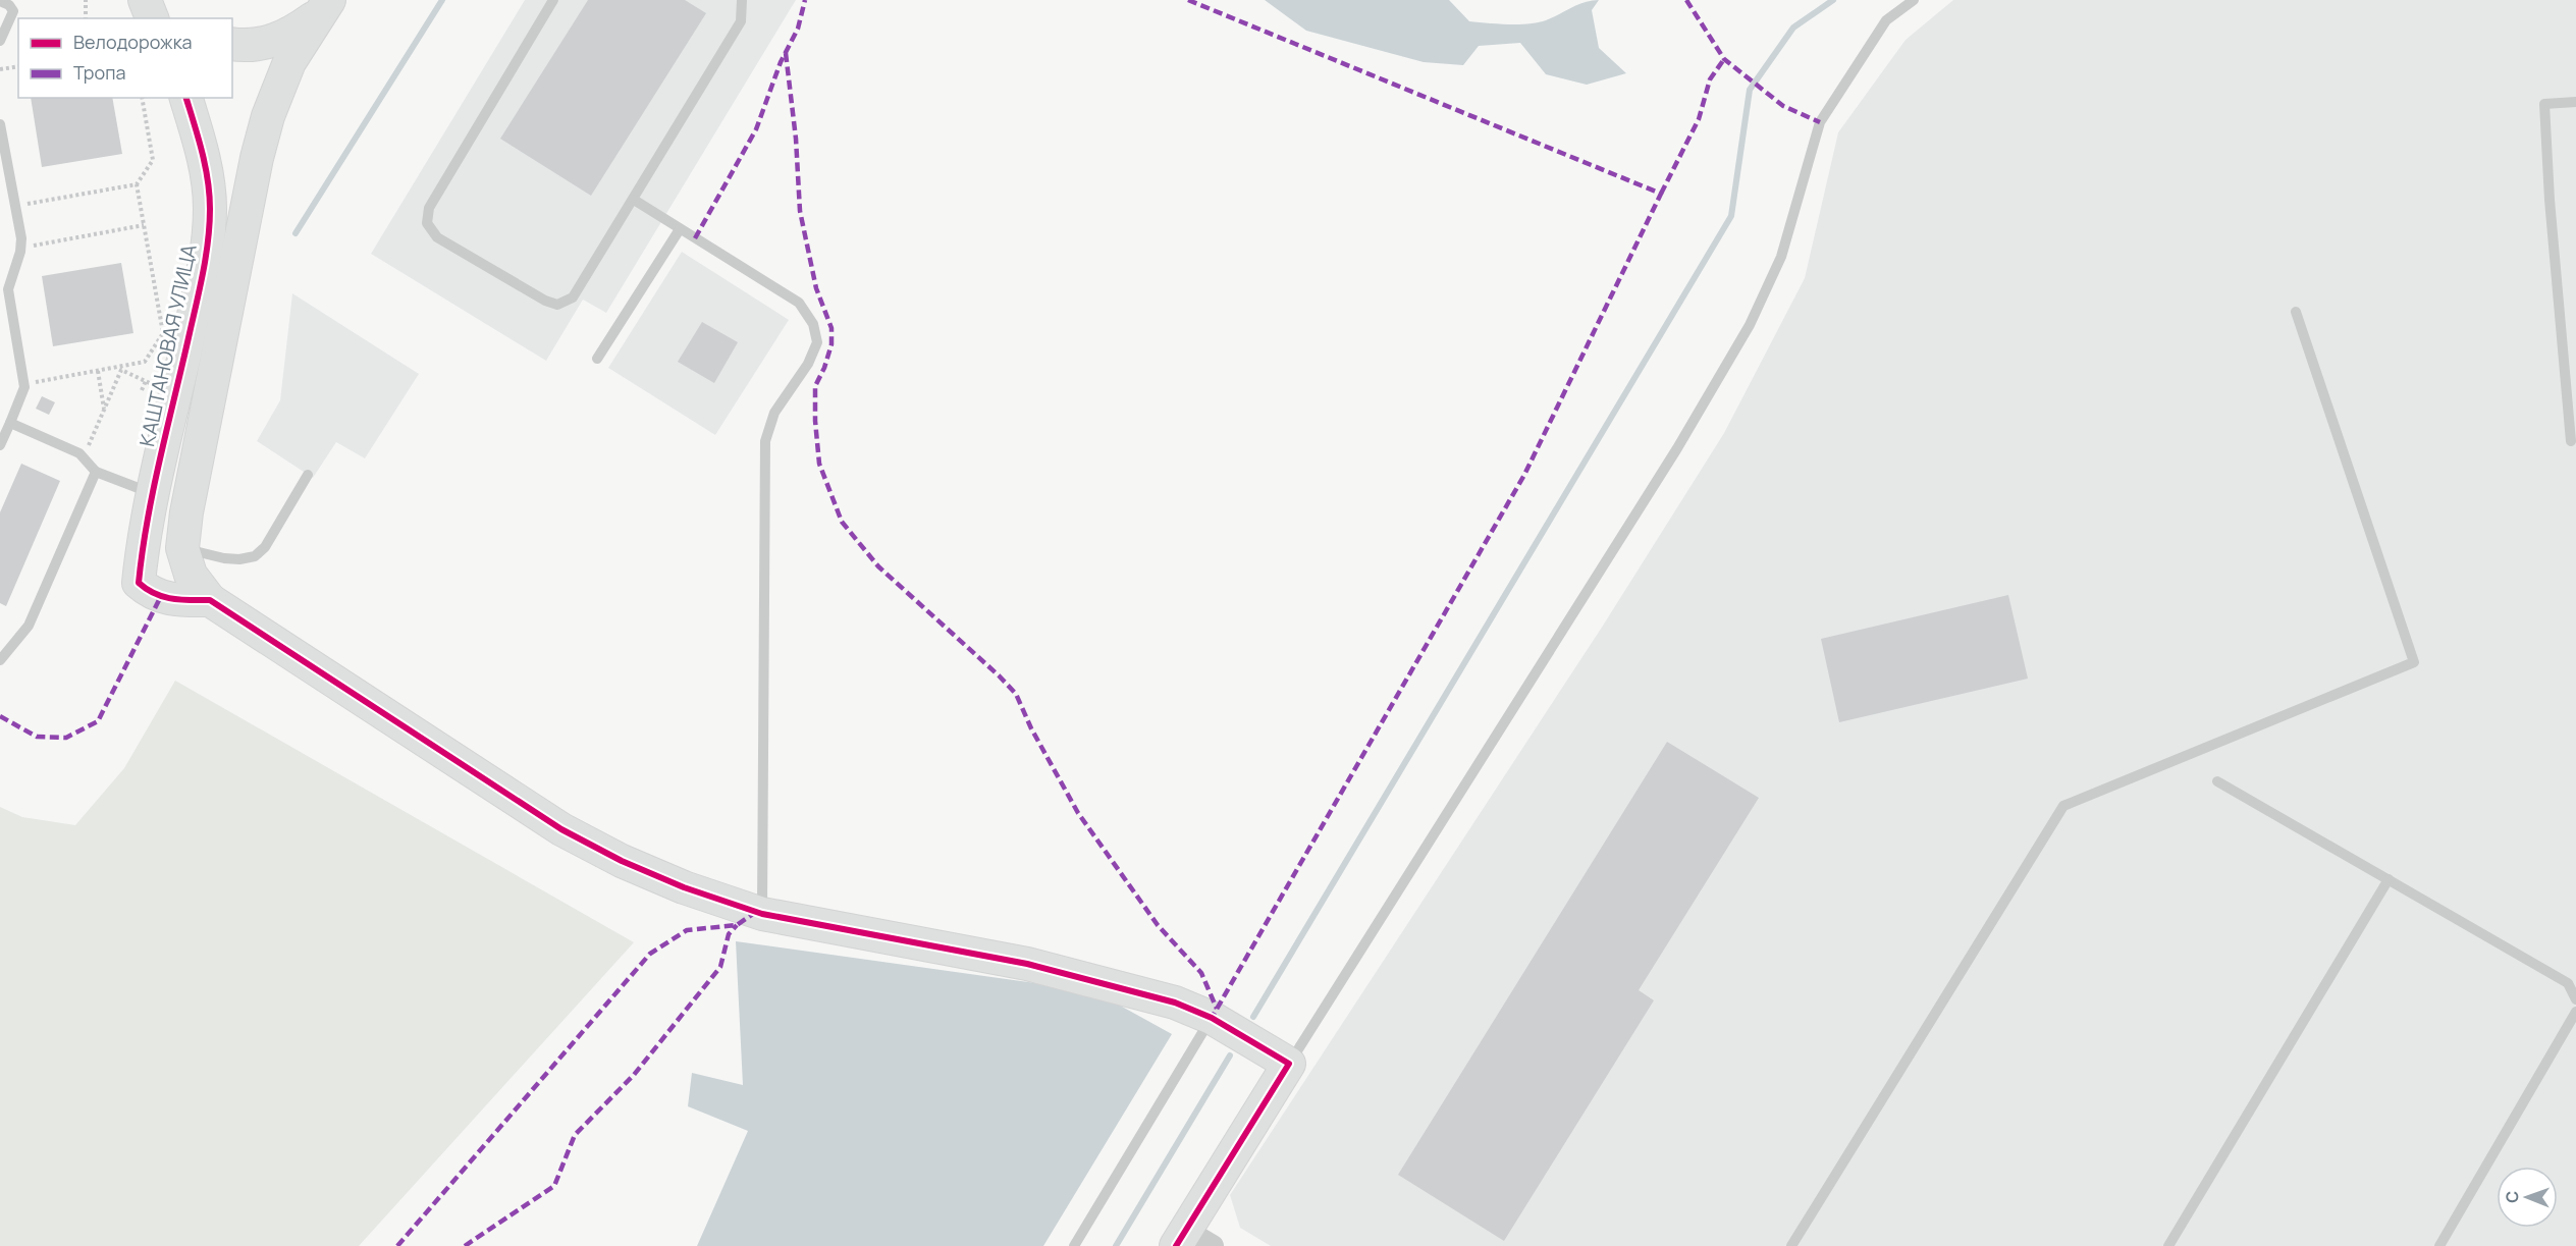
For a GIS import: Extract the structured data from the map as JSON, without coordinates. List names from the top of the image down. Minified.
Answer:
{"streets":{"street":["КАШТАНОВАЯ УЛИЦА"]},"legend":["Велодорожка","Тропа"],"north":"left"}
